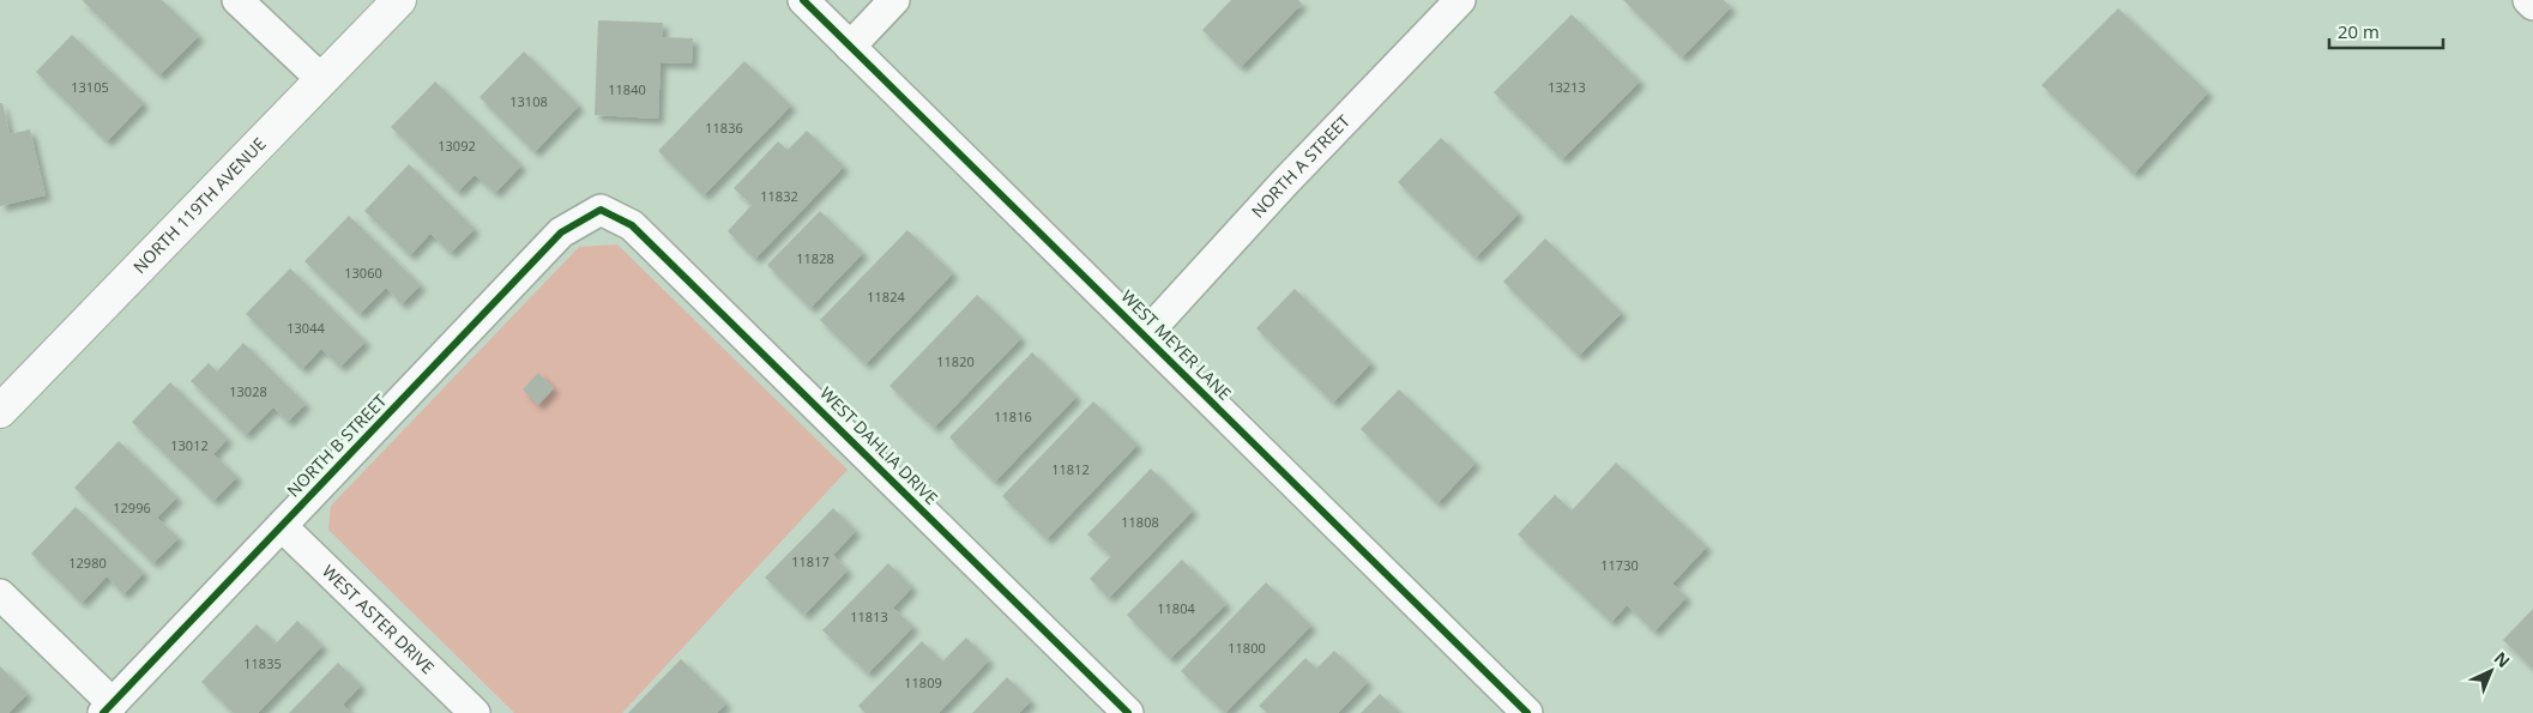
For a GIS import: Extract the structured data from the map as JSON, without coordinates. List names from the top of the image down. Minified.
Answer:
{"streets":{"street":["NORTH A STREET","NORTH 119TH AVENUE","WEST MEYER LANE","NORTH B STREET","WEST DAHLIA DRIVE","WEST ASTER DRIVE"]},"crossings":[["NORTH A STREET","WEST MEYER LANE"],["NORTH B STREET","WEST DAHLIA DRIVE"],["NORTH B STREET","WEST ASTER DRIVE"]],"house_numbers":["13105","13213","11840","13108","11836","13092","11832","11828","13060","11824","13044","11820","13028","11816","13012","11812","12996","11808","11817","12980","11730","11804","11813","11800","11835","11809"],"scale_bar":"20 m","north":"top right"}
